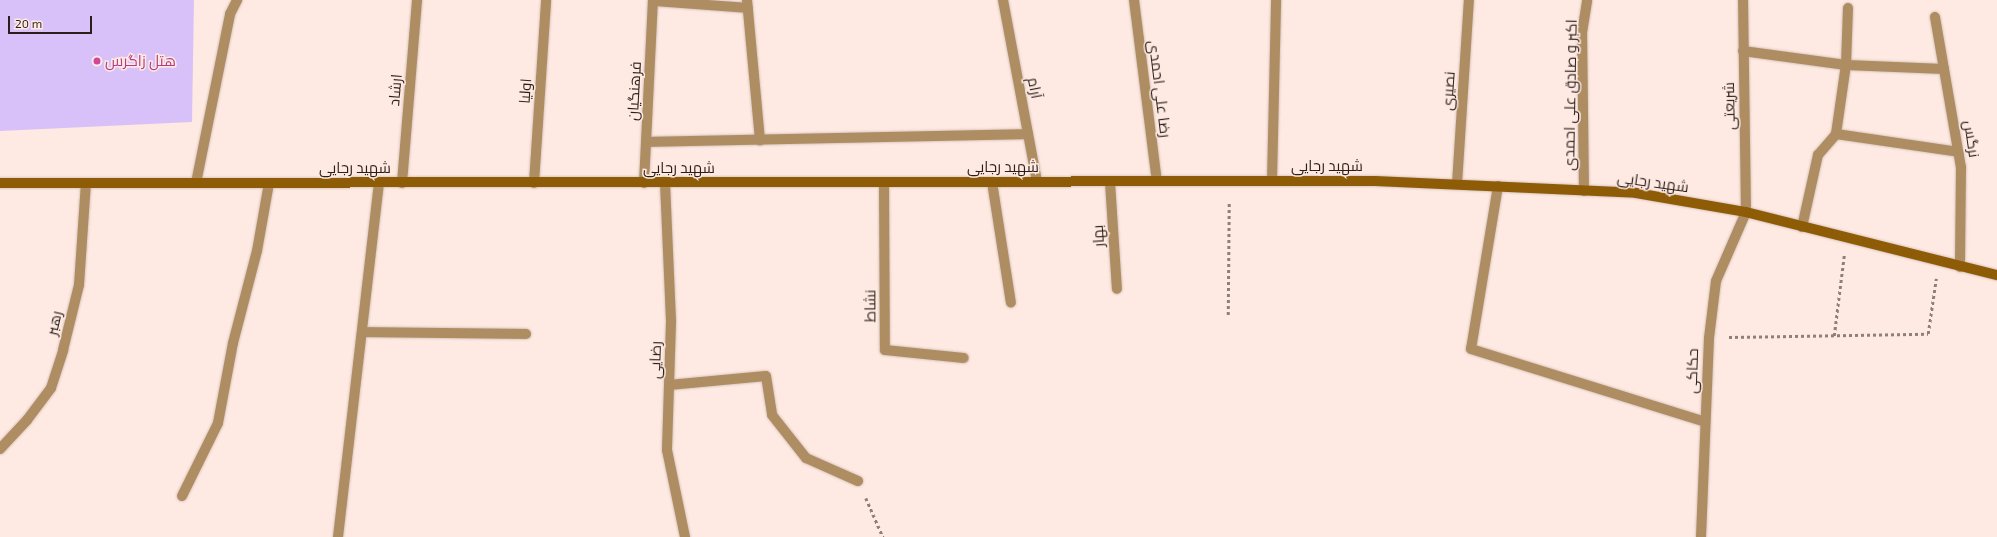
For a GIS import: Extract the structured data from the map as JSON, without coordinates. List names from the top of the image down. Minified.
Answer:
{"streets":{"main road":["شهید رجایی"],"street":["آرام","رضا علی احمدی","ارشاد","اولیا","فرهنگیان","نصیری","اکبر و صادق علی احمدی","شریعتی","نرگس","بهار","نشاط","رهبر","رضایی","حکاکی"]},"crossings":[["آرام","شهید رجایی"],["رضا علی احمدی","شهید رجایی"],["ارشاد","شهید رجایی"],["اولیا","شهید رجایی"],["فرهنگیان","شهید رجایی"],["نصیری","شهید رجایی"],["اکبر و صادق علی احمدی","شهید رجایی"],["شریعتی","شهید رجایی"],["شریعتی","حکاکی"],["نرگس","شهید رجایی"],["شهید رجایی","بهار"],["شهید رجایی","نشاط"],["شهید رجایی","رهبر"],["شهید رجایی","رضایی"],["شهید رجایی","حکاکی"]],"places":["هتل زاگرس"],"scale_bar":"20 m"}
